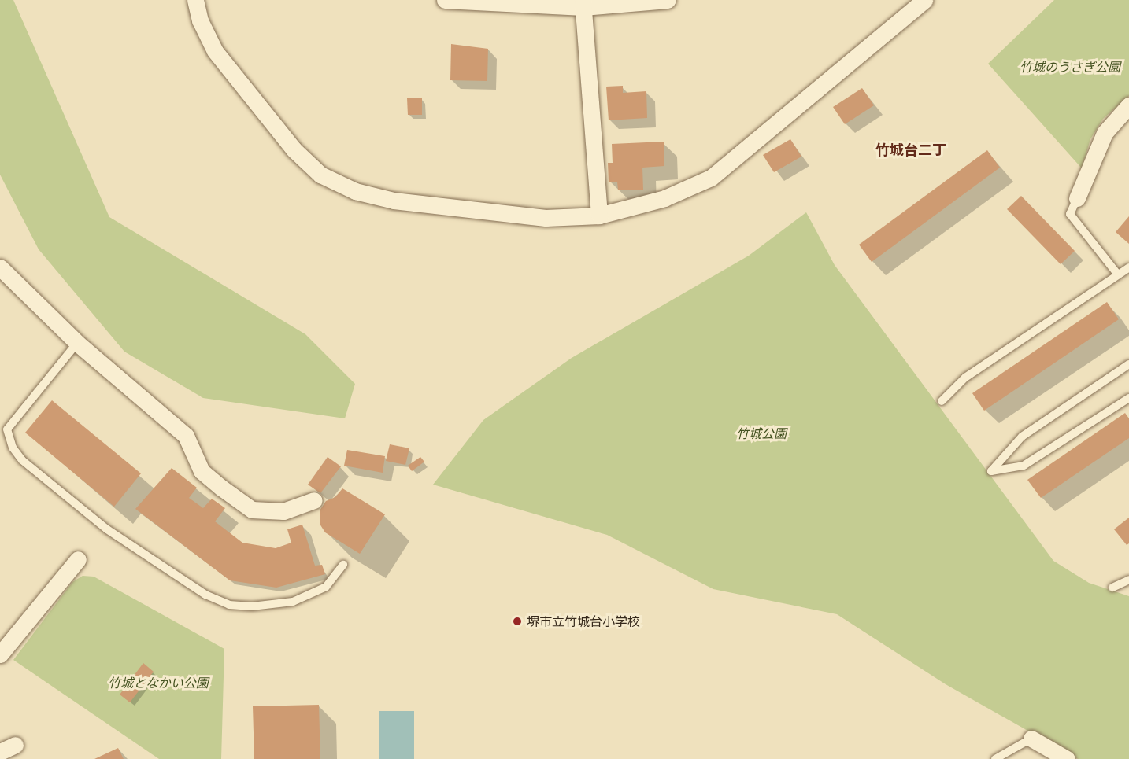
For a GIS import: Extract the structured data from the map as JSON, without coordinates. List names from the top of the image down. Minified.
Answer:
{"districts":["竹城台二丁"],"parks":["竹城のうさぎ公園","竹城公園","竹城となかい公園"],"places":["堺市立竹城台小学校"]}
